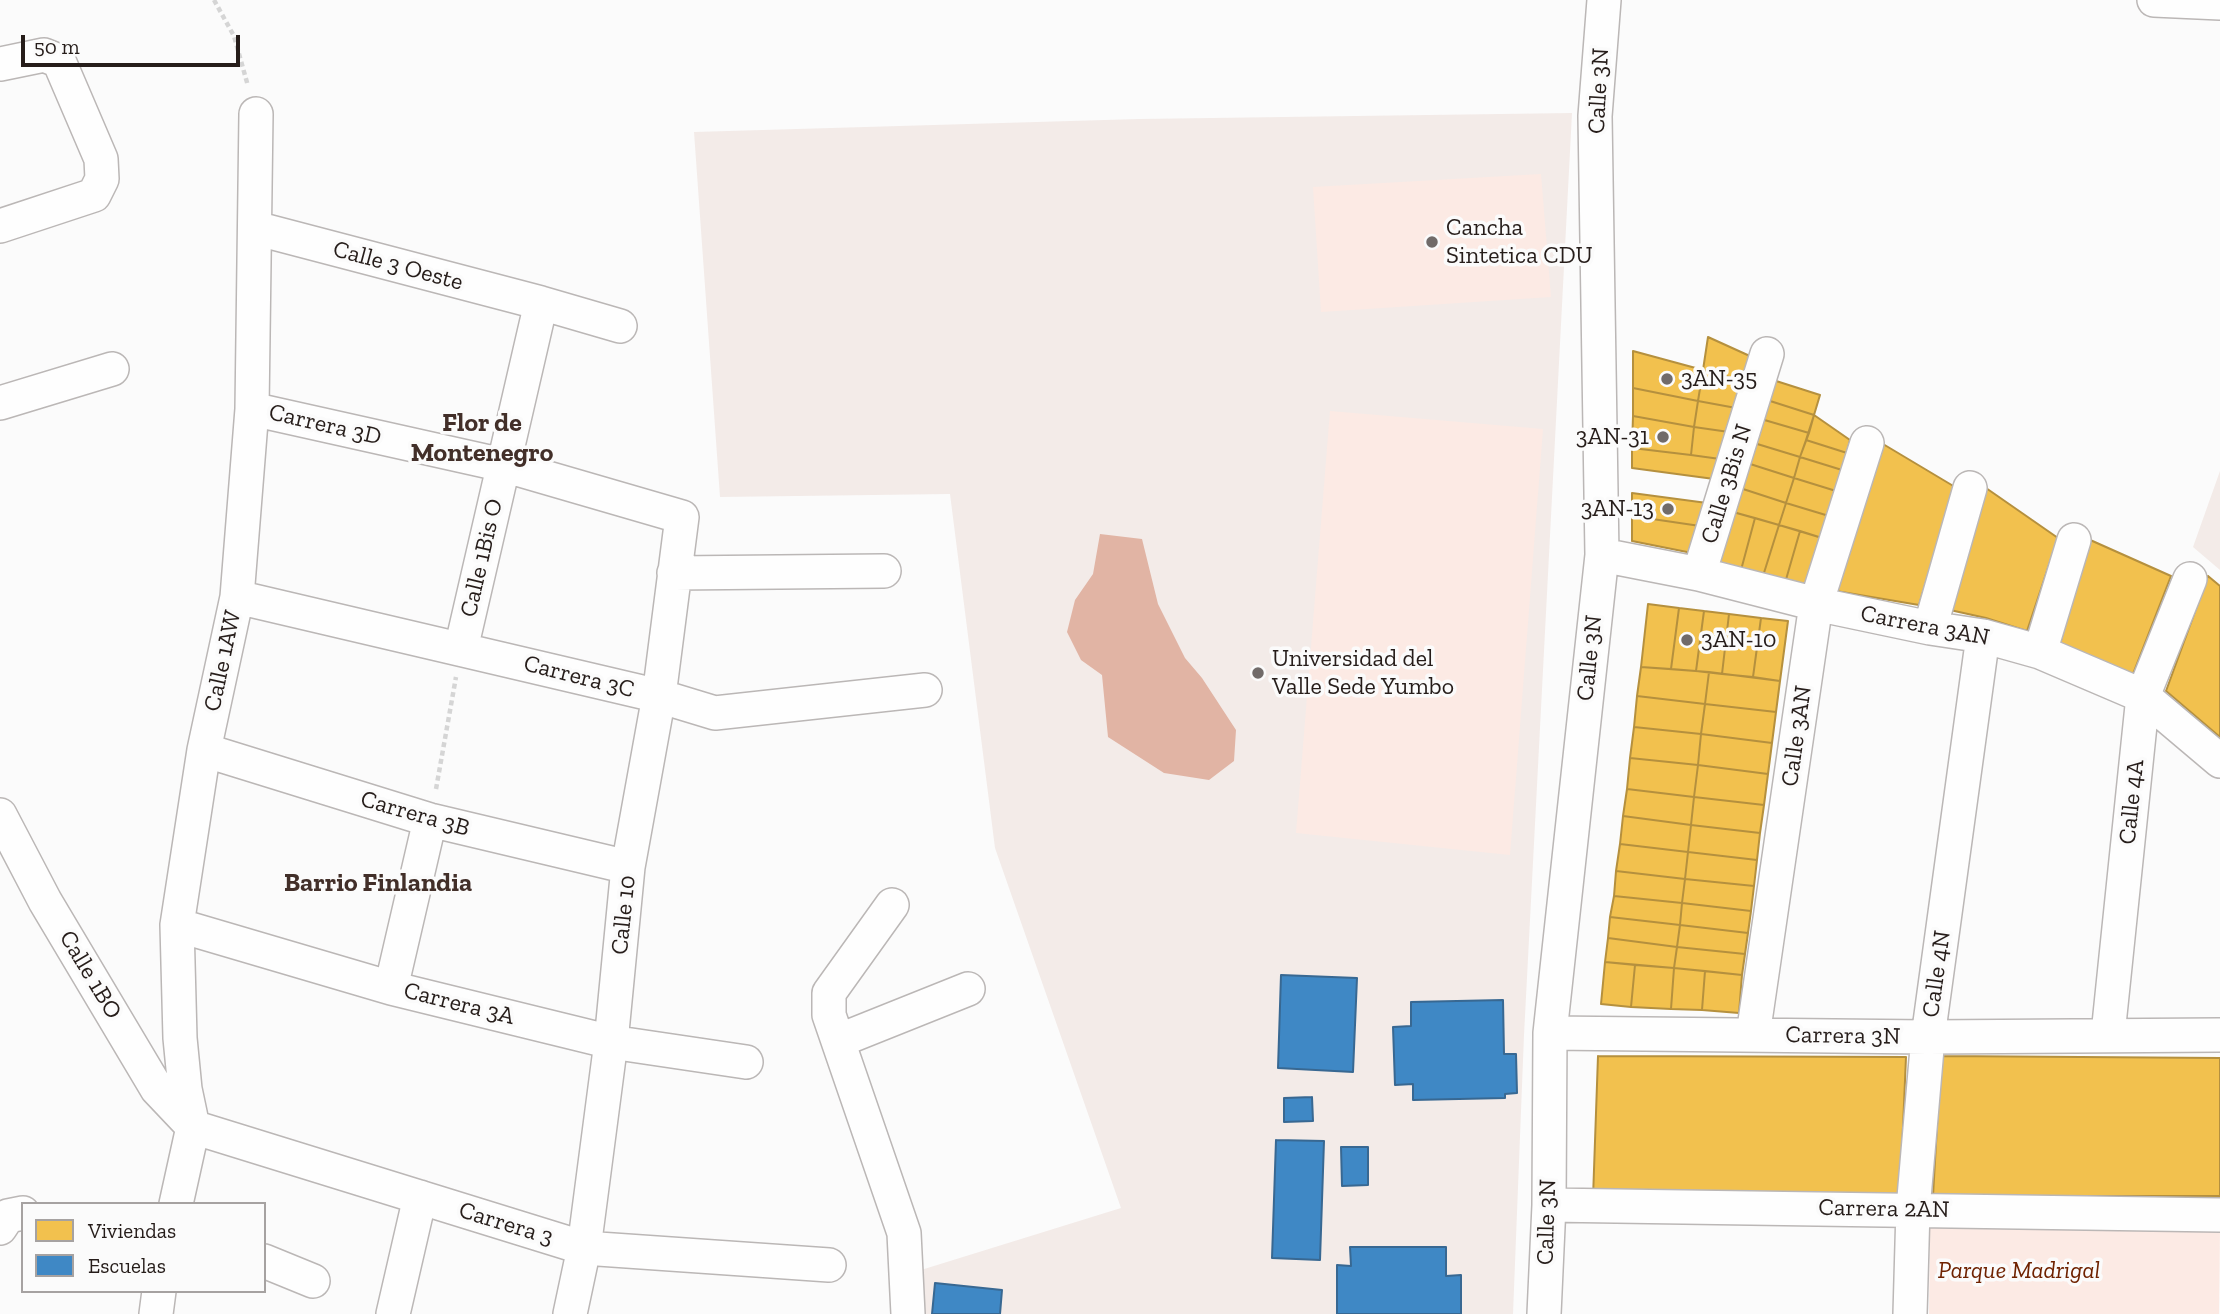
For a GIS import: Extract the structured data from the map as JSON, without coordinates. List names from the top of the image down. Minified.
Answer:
{"streets":{"street":["Calle 3N","Calle 3 Oeste","Carrera 3D","Calle 3Bis N","Calle 1Bis O","Carrera 3AN","Calle 1AW","Carrera 3C","Calle 3AN","Calle 4A","Carrera 3B","Calle 10","Calle 4N","Calle 1BO","Carrera 3A","Carrera 3N","Carrera 2AN","Carrera 3"]},"crossings":[["Calle 3N","Carrera 3AN"],["Calle 3N","Carrera 3N"],["Calle 3N","Carrera 2AN"],["Calle 3 Oeste","Calle 1Bis O"],["Calle 3 Oeste","Calle 1AW"],["Carrera 3D","Calle 1Bis O"],["Carrera 3D","Calle 1AW"],["Carrera 3D","Calle 10"],["Calle 3Bis N","Carrera 3AN"],["Calle 1Bis O","Carrera 3C"],["Carrera 3AN","Calle 3AN"],["Carrera 3AN","Calle 4A"],["Carrera 3AN","Calle 4N"],["Calle 1AW","Carrera 3C"],["Calle 1AW","Carrera 3B"],["Calle 1AW","Calle 1BO"],["Calle 1AW","Carrera 3A"],["Calle 1AW","Carrera 3"],["Carrera 3C","Calle 10"],["Calle 3AN","Carrera 3N"],["Calle 4A","Carrera 3N"],["Carrera 3B","Calle 10"],["Calle 10","Carrera 3A"],["Calle 10","Carrera 3"],["Calle 4N","Carrera 3N"],["Calle 4N","Carrera 2AN"],["Calle 1BO","Carrera 3"]],"districts":["Flor de Montenegro","Barrio Finlandia"],"parks":["Parque Madrigal"],"places":["Cancha Sintetica CDU","3AN-35","3AN-31","3AN-13","3AN-10","Universidad del Valle Sede Yumbo"],"legend":["Viviendas","Escuelas"],"scale_bar":"50 m"}
